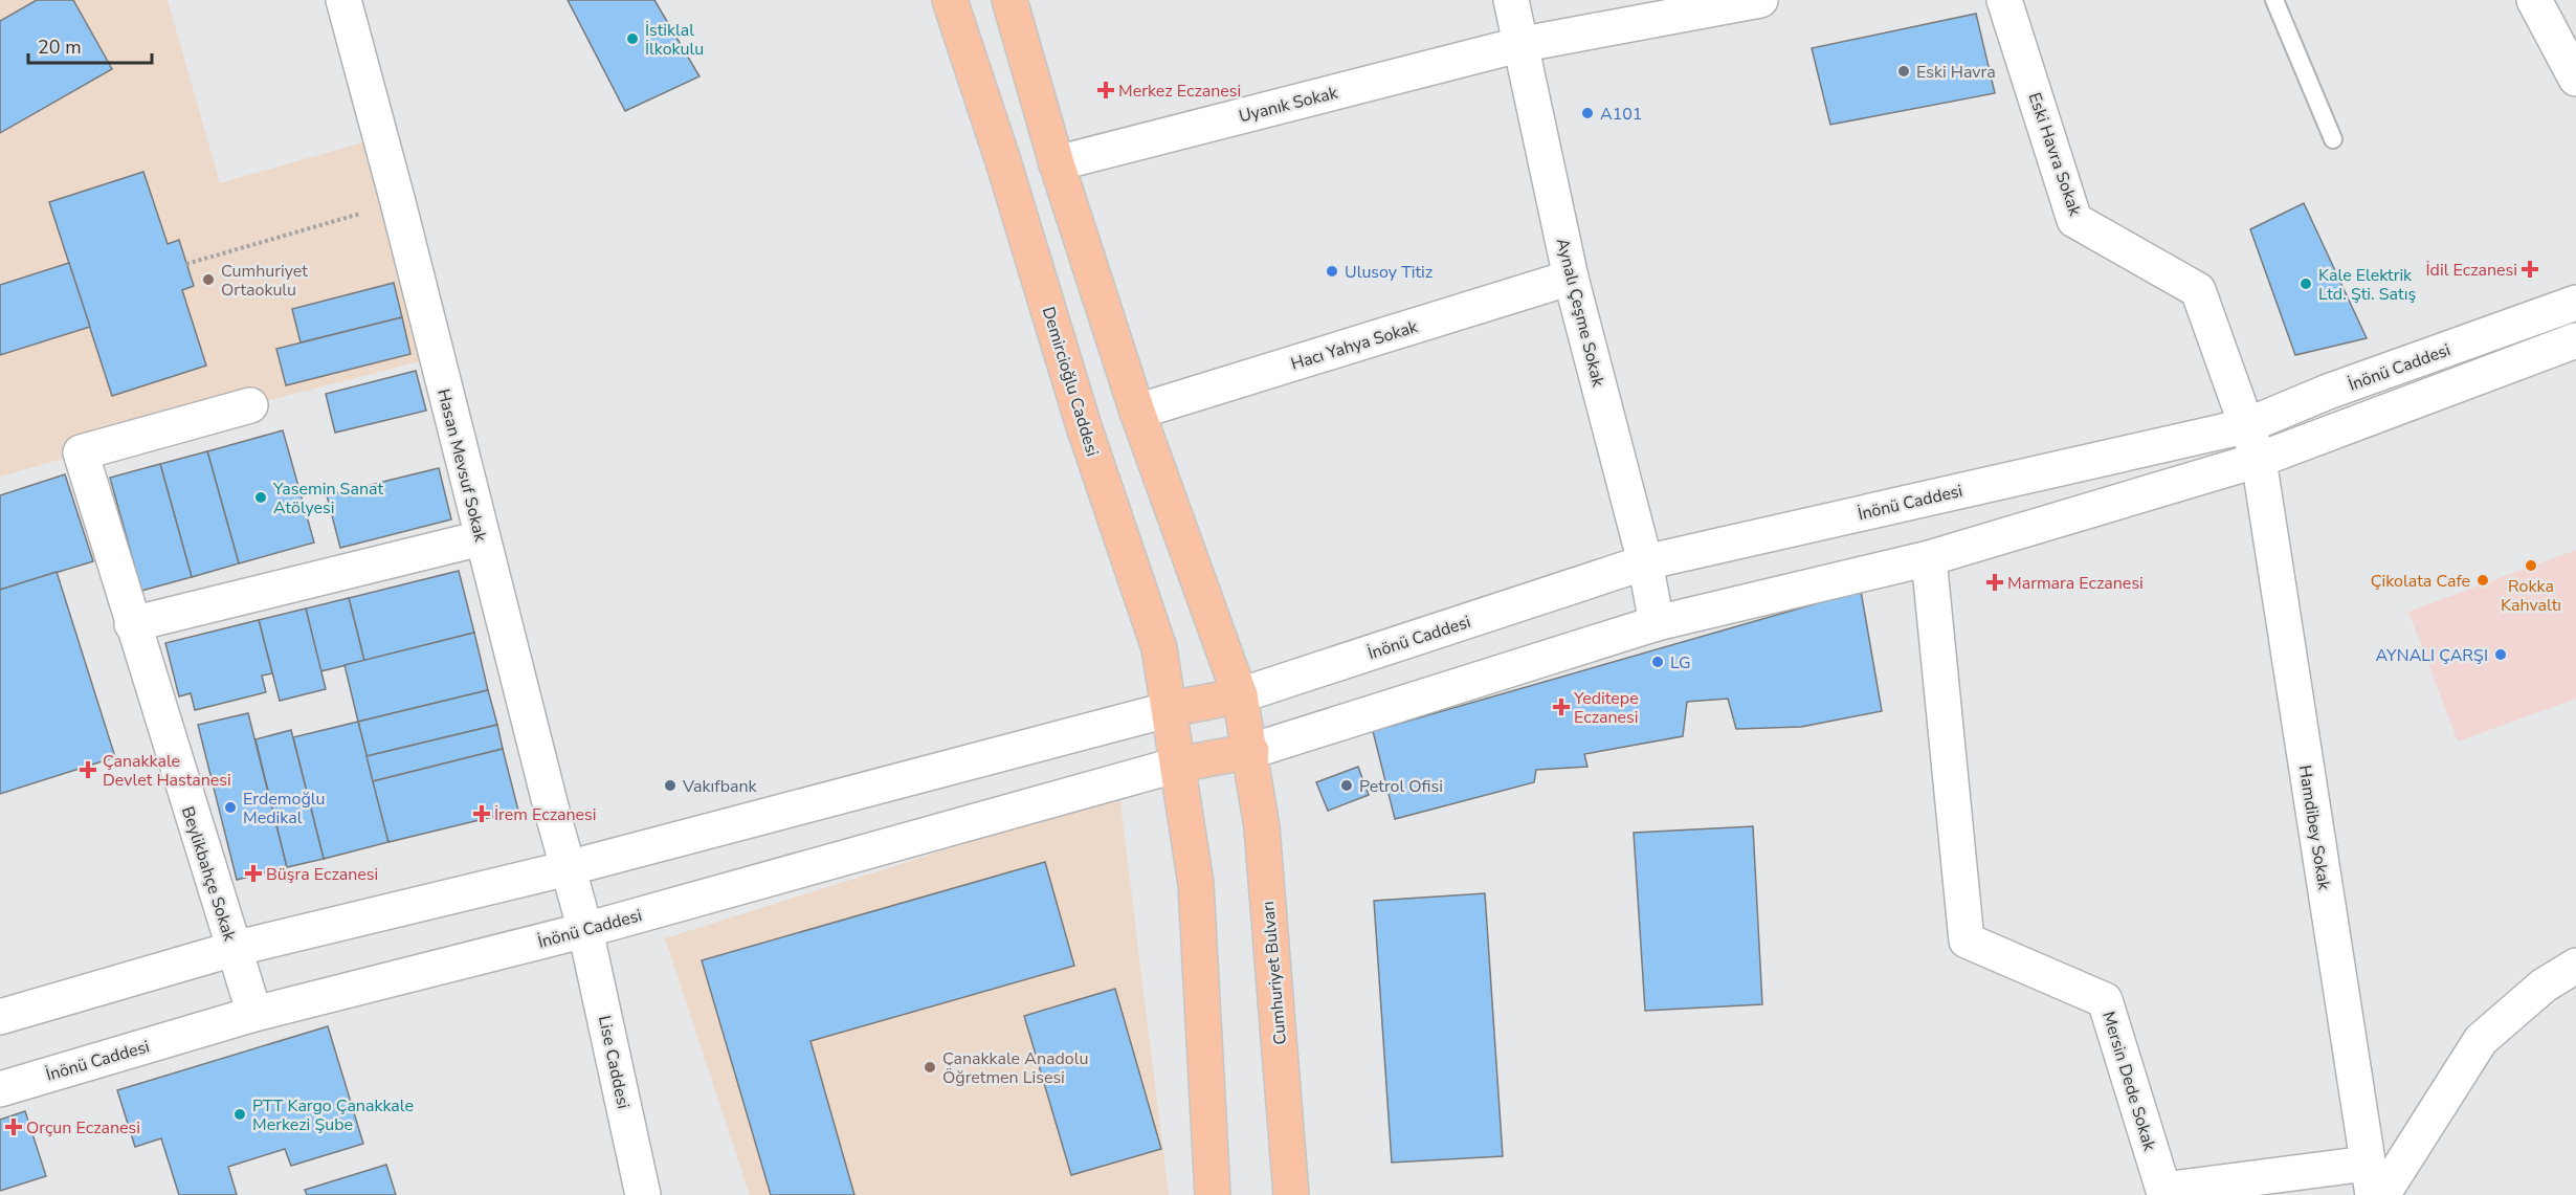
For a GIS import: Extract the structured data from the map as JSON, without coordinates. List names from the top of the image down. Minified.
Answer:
{"streets":{"highway":["Demircioğlu Caddesi","Cumhuriyet Bulvarı"],"street":["Uyanık Sokak","Eski Havra Sokak","Aynalı Çeşme Sokak","Hacı Yahya Sokak","İnönü Caddesi","Hasan Mevsuf Sokak","Hamdibey Sokak","Beylikbahçe Sokak","Lise Caddesi","Mersin Dede Sokak"]},"crossings":[["Uyanık Sokak","Aynalı Çeşme Sokak"],["Eski Havra Sokak","İnönü Caddesi"],["Eski Havra Sokak","Hamdibey Sokak"],["Aynalı Çeşme Sokak","Hacı Yahya Sokak"],["Aynalı Çeşme Sokak","İnönü Caddesi"],["İnönü Caddesi","Demircioğlu Caddesi"],["İnönü Caddesi","Hasan Mevsuf Sokak"],["İnönü Caddesi","Beylikbahçe Sokak"],["İnönü Caddesi","Lise Caddesi"],["Hasan Mevsuf Sokak","Lise Caddesi"],["Hamdibey Sokak","Mersin Dede Sokak"]],"places":{"other":["İstiklal İlkokulu","Eski Havra","A101","Ulusoy Titiz","Cumhuriyet Ortaokulu","Kale Elektrik Ltd. Şti. Satış","Yasemin Sanat Atölyesi","Rokka Kahvaltı","Çikolata Cafe","AYNALI ÇARŞI","LG","Vakıfbank","Petrol Ofisi","Erdemoğlu Medikal","Çanakkale Anadolu Öğretmen Lisesi","PTT Kargo Çanakkale Merkezi Şube"],"health":["Merkez Eczanesi","İdil Eczanesi","Marmara Eczanesi","Yeditepe Eczanesi","Çanakkale Devlet Hastanesi","İrem Eczanesi","Büşra Eczanesi","Orçun Eczanesi"]},"scale_bar":"20 m"}
